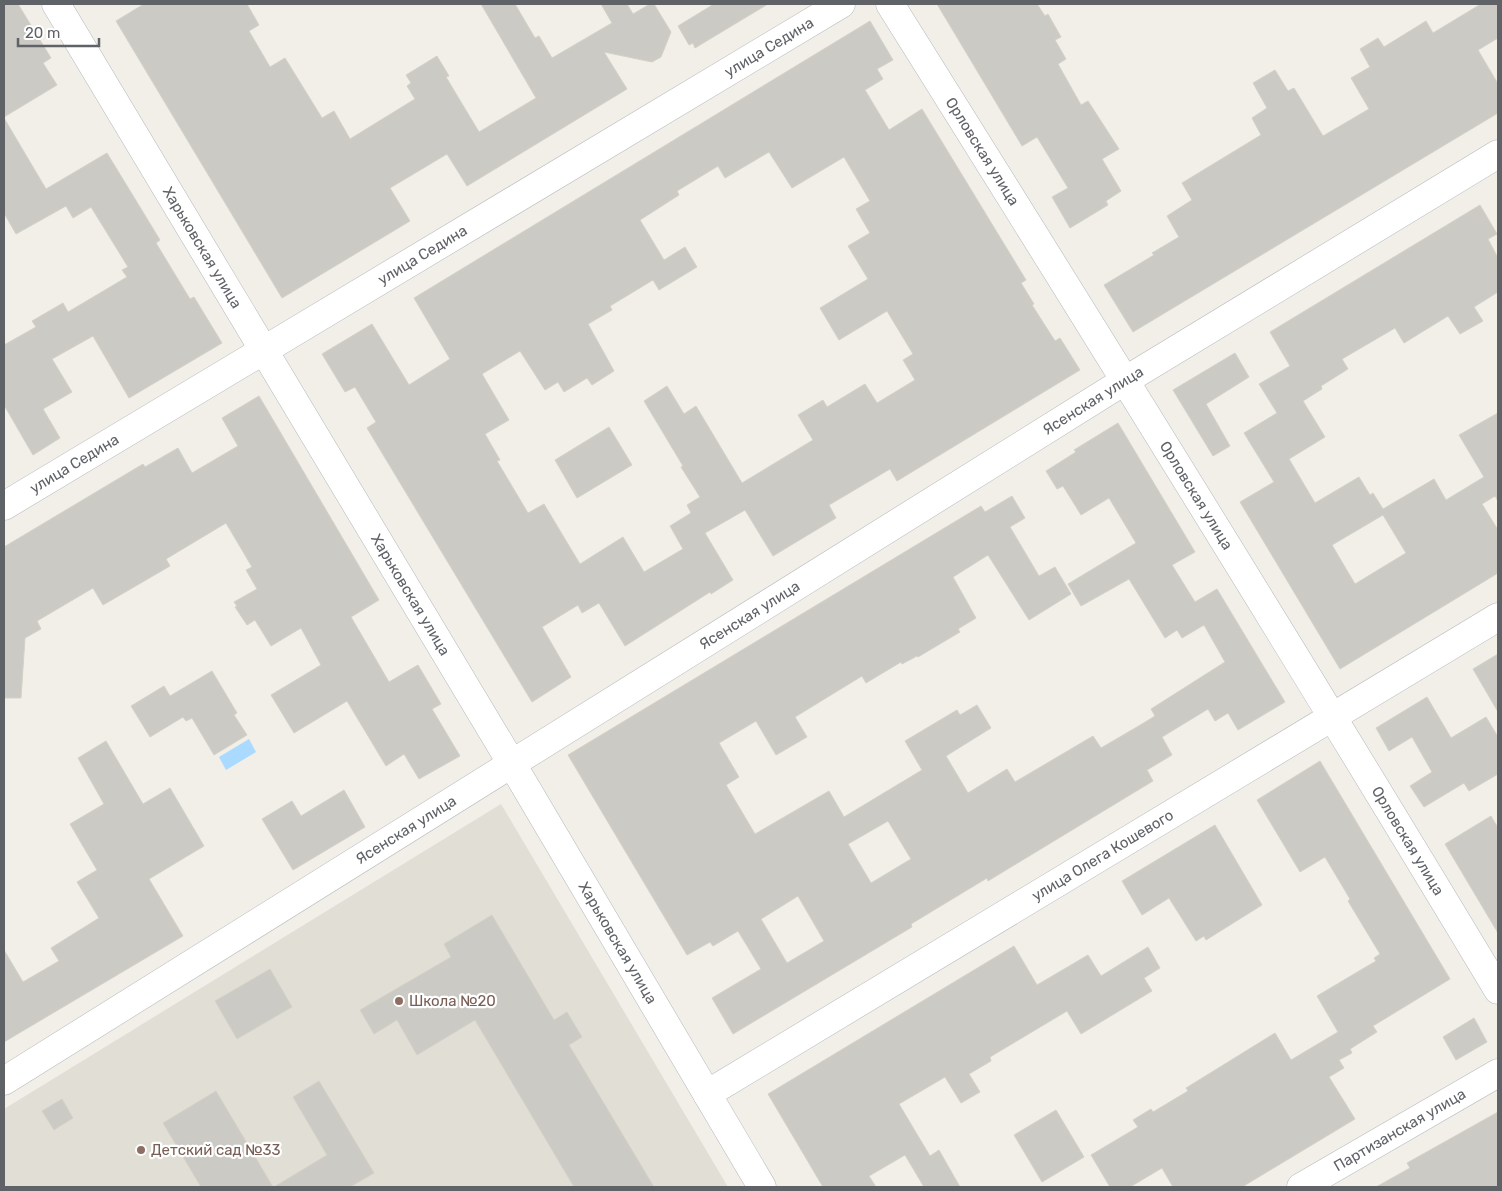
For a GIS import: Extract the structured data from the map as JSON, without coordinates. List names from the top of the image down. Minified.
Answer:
{"streets":{"street":["улица Седина","Орловская улица","Харьковская улица","Ясенская улица","улица Олега Кошевого","Партизанская улица"]},"crossings":[["улица Седина","Харьковская улица"],["Орловская улица","Ясенская улица"],["Орловская улица","улица Олега Кошевого"],["Харьковская улица","Ясенская улица"],["Харьковская улица","улица Олега Кошевого"]],"places":["Школа №20","Детский сад №33"],"scale_bar":"20 m"}
